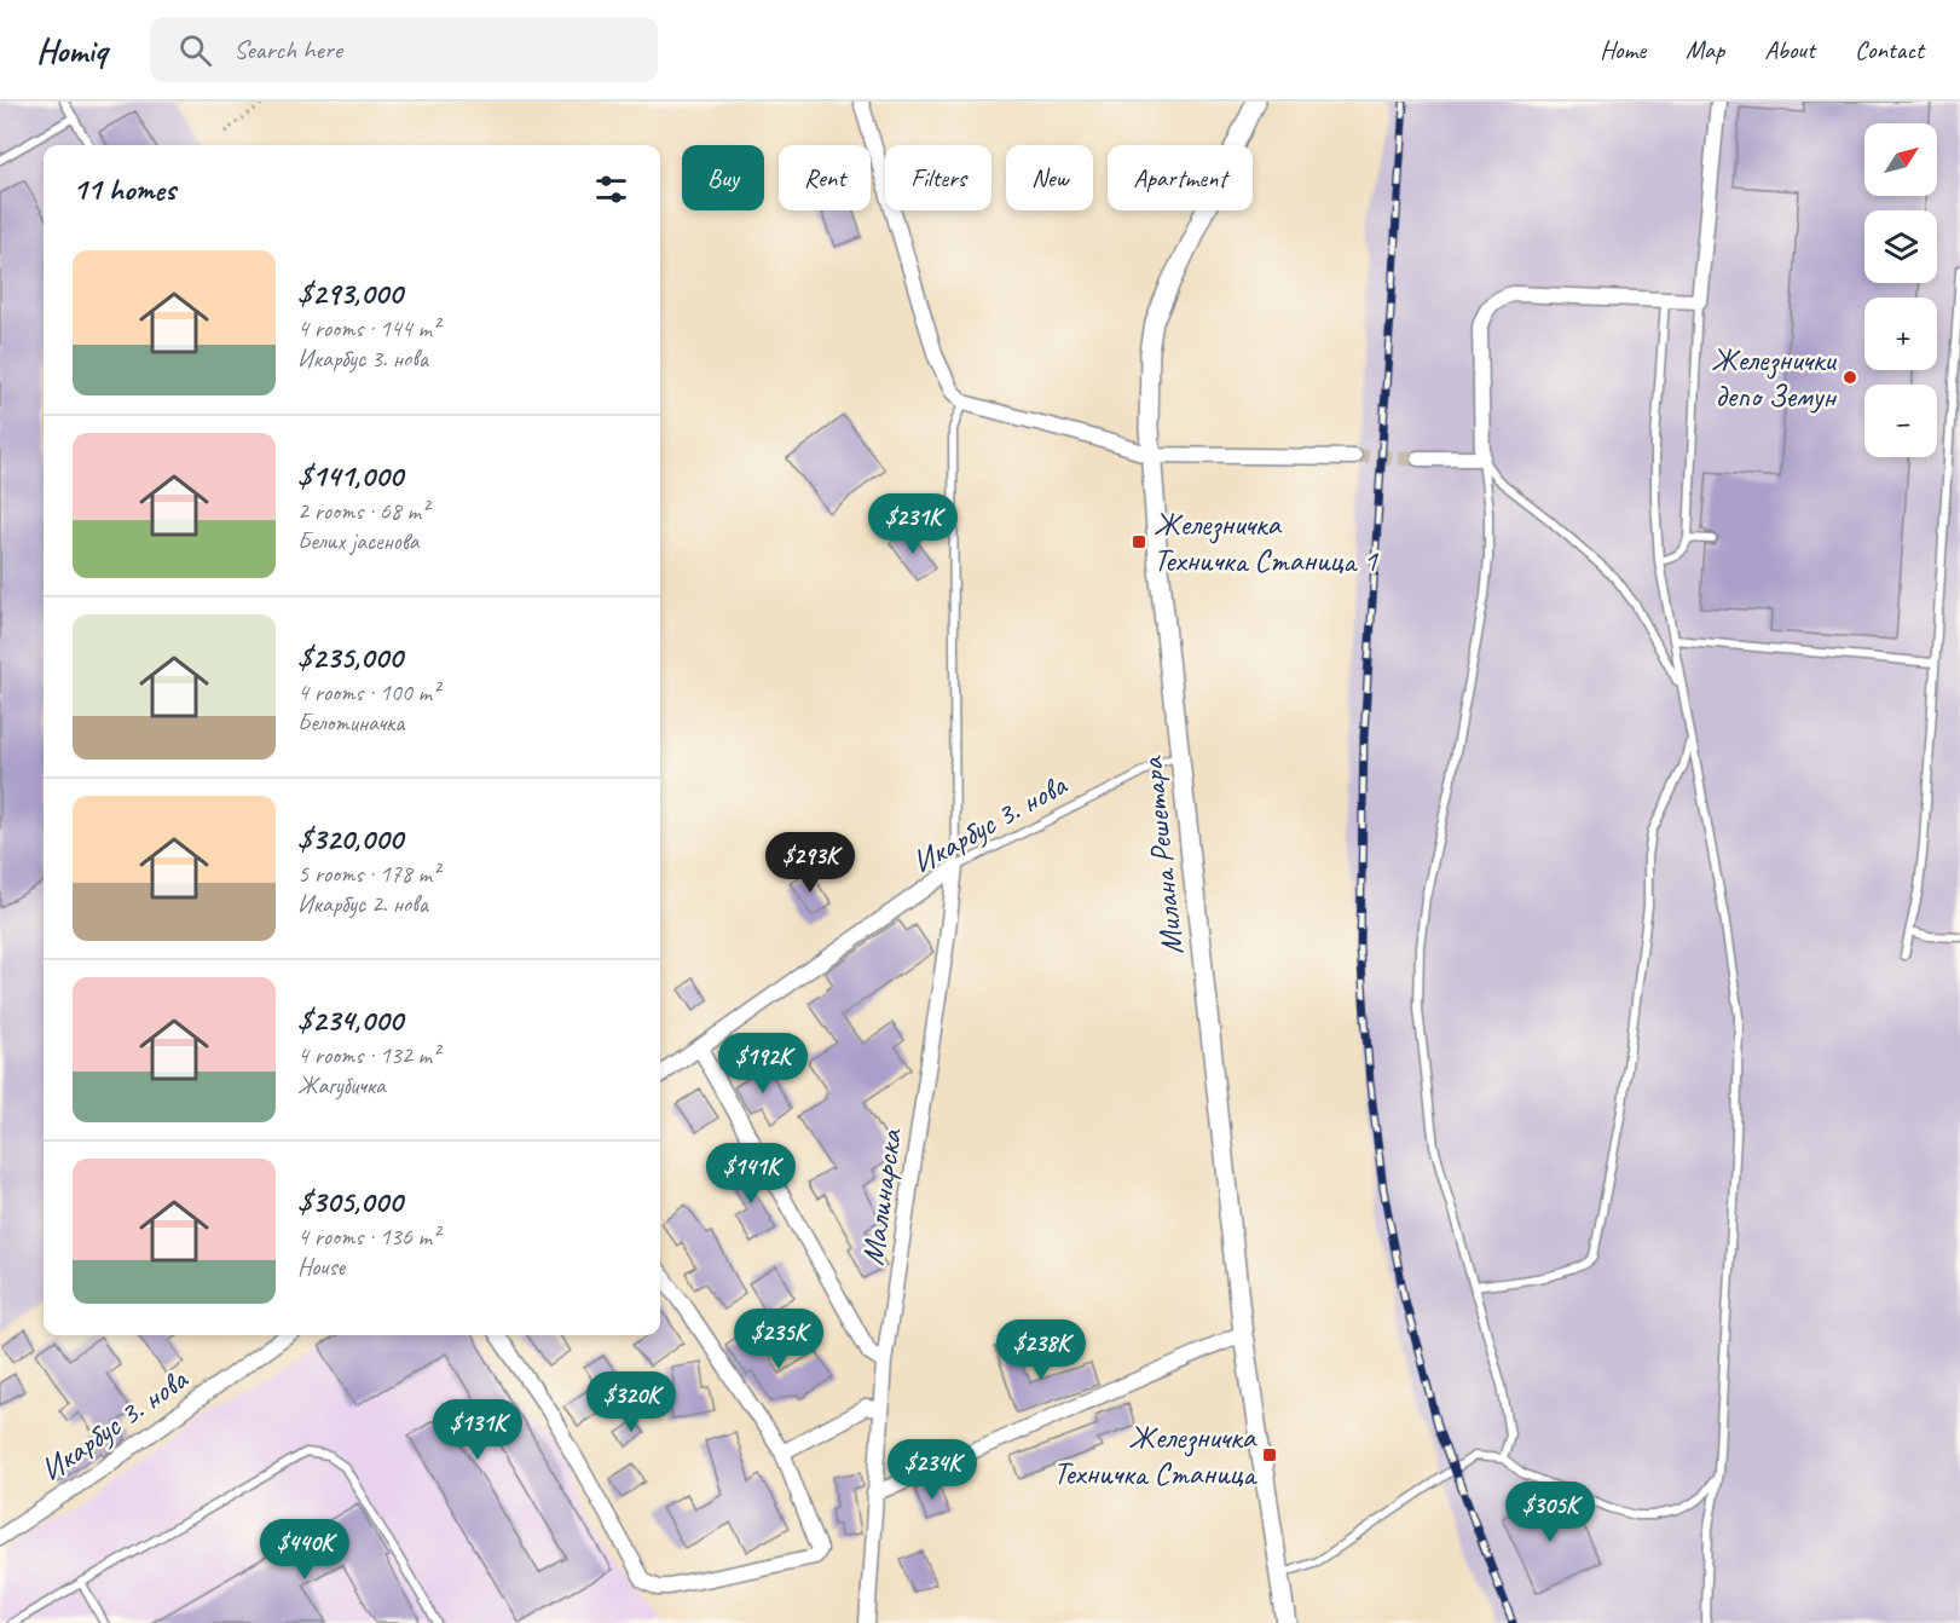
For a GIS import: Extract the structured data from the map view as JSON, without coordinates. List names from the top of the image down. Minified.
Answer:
{"streets":{"street":["Икарбус 3. нова","Милана Решетара","Малинарска"]},"crossings":[["Икарбус 3. нова","Милана Решетара"],["Икарбус 3. нова","Малинарска"]],"places":{"other":["Железнички депо Земун"],"transit":["Железничка Техничка Станица 1","Железничка Техничка Станица"]},"north":"top right","page":{"header":"Homiq","search":"Search here","nav":["Home","Map","About","Contact"],"map_buttons":["+","−"],"chip":["Buy","Rent","Filters","New","Apartment"],"heading":"11 homes","list":[{"name":"$293,000","note":"4 rooms · 144 m² · Икарбус 3. нова"},{"name":"$141,000","note":"2 rooms · 68 m² · Белих јасенова"},{"name":"$235,000","note":"4 rooms · 100 m² · Белотиначка"},{"name":"$320,000","note":"5 rooms · 178 m² · Икарбус 2. нова"},{"name":"$234,000","note":"4 rooms · 132 m² · Жагубичка"},{"name":"$305,000","note":"4 rooms · 136 m² · House"}],"price":["$231K","$293K","$192K","$141K","$235K","$238K","$320K","$131K","$234K","$305K","$440K"]}}
